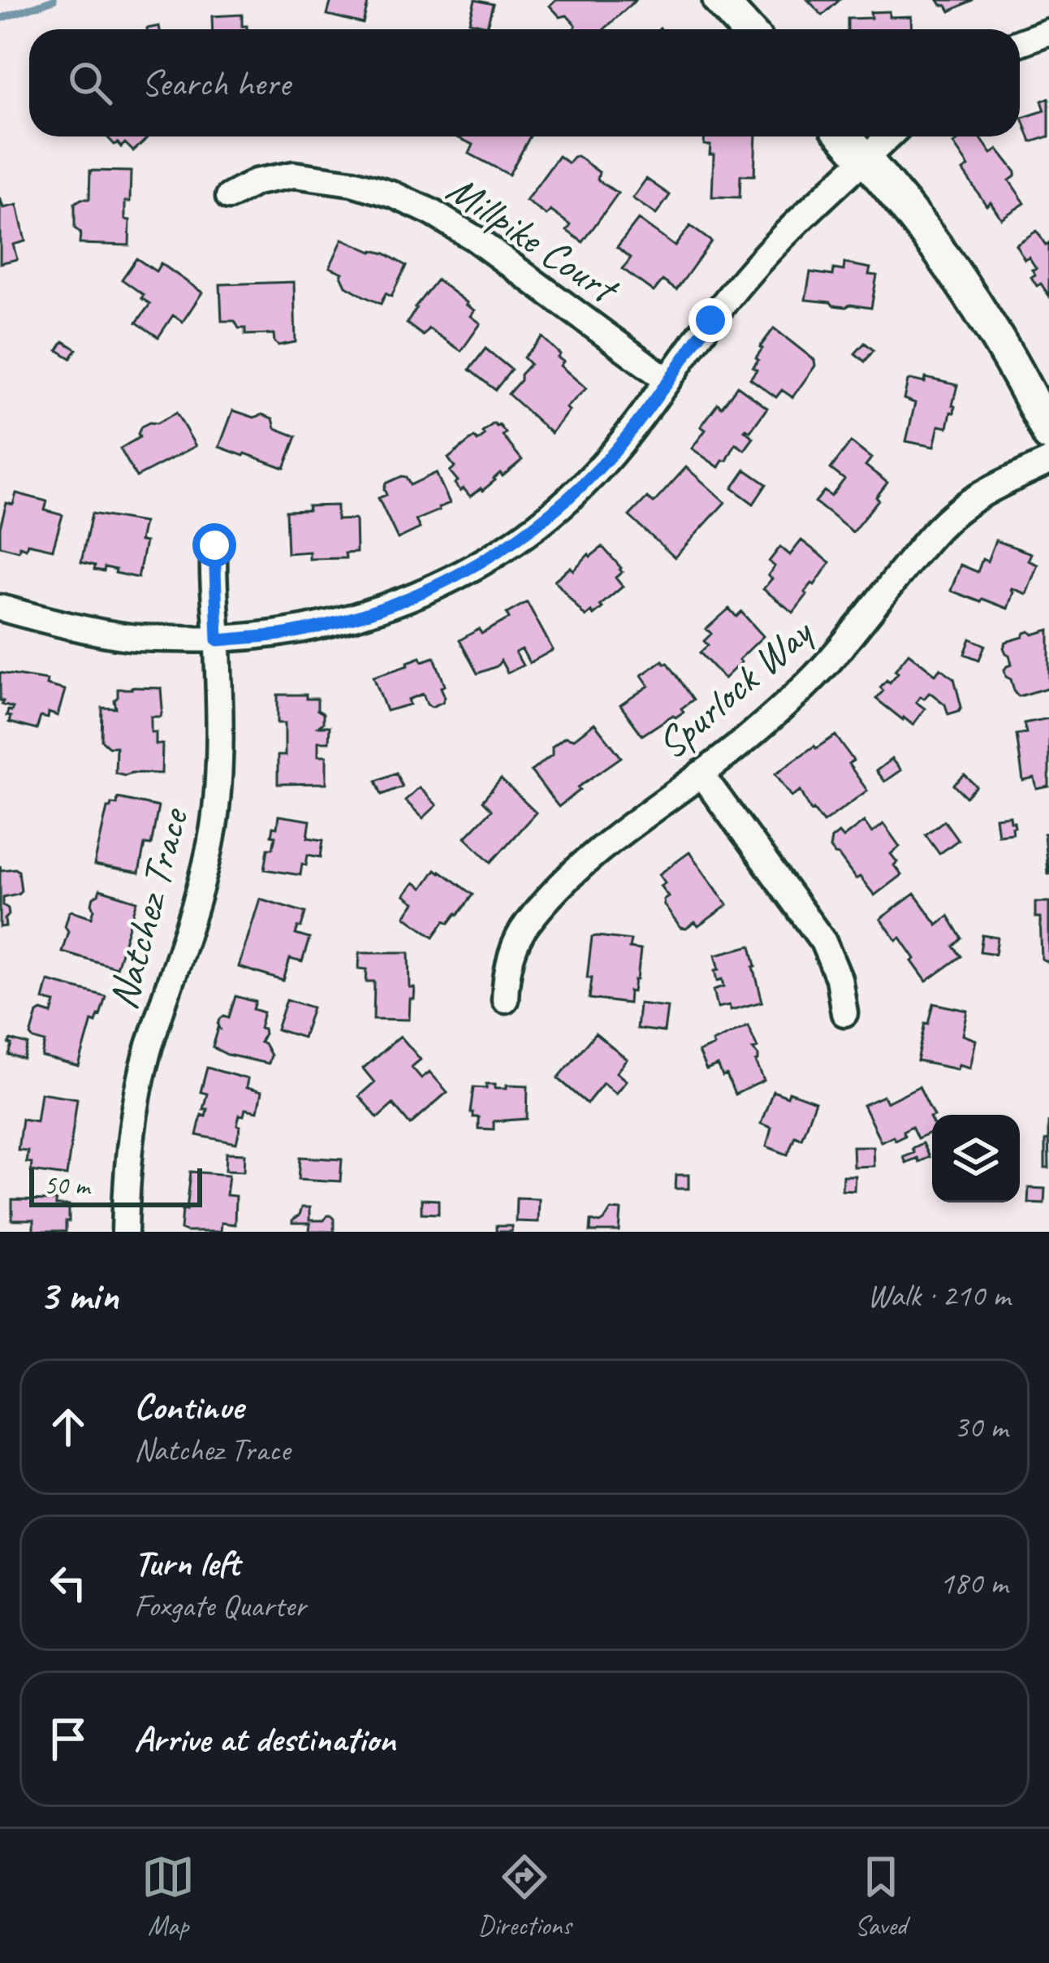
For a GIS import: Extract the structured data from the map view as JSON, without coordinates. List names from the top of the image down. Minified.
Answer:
{"streets":{"street":["Millpike Court","Spurlock Way","Natchez Trace"]},"scale_bar":"50 m","page":{"search":"Search here","scale":"50 m","heading":["3 min","Walk · 210 m"],"list":[["Continue","Natchez Trace","30 m"],["Turn left","Foxgate Quarter","180 m"],"Arrive at destination"],"nav":["Map","Directions","Saved"]}}
